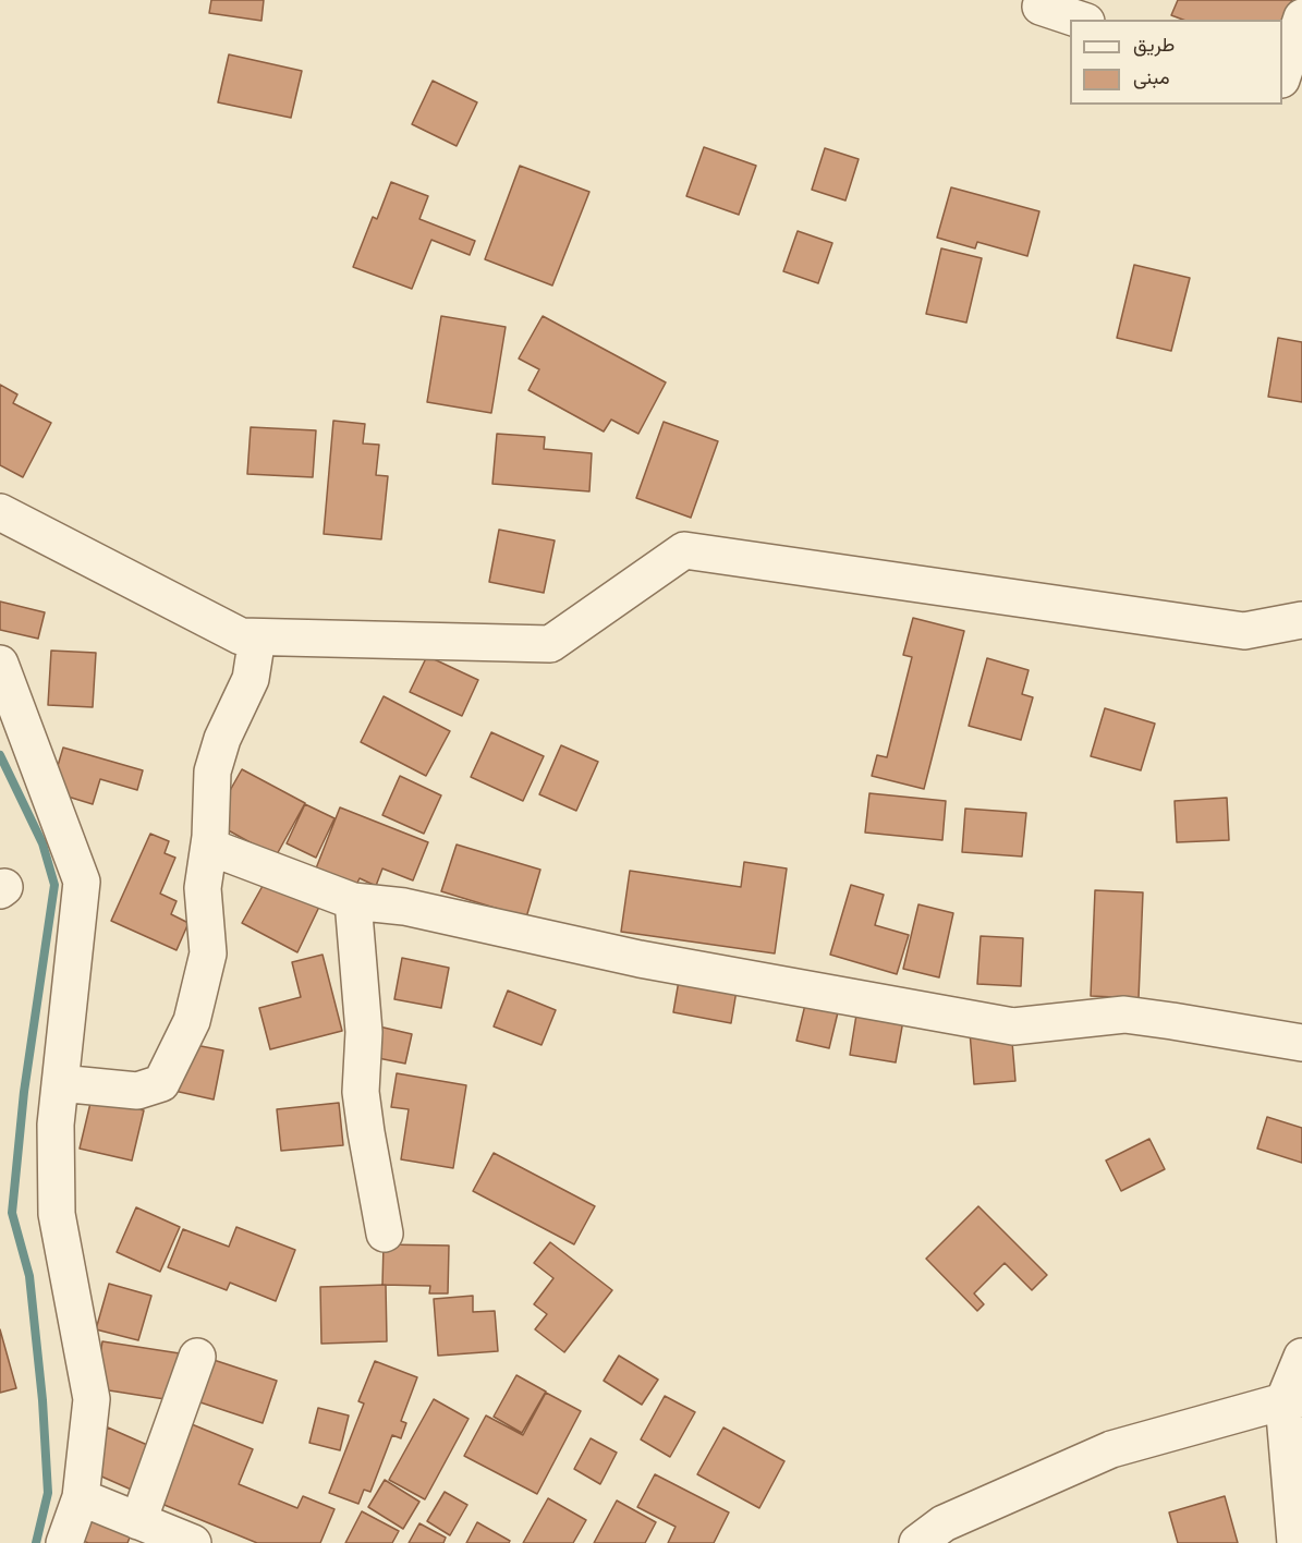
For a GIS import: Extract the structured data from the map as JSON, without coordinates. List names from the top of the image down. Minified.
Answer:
{"legend":["طريق","مبنى"]}
